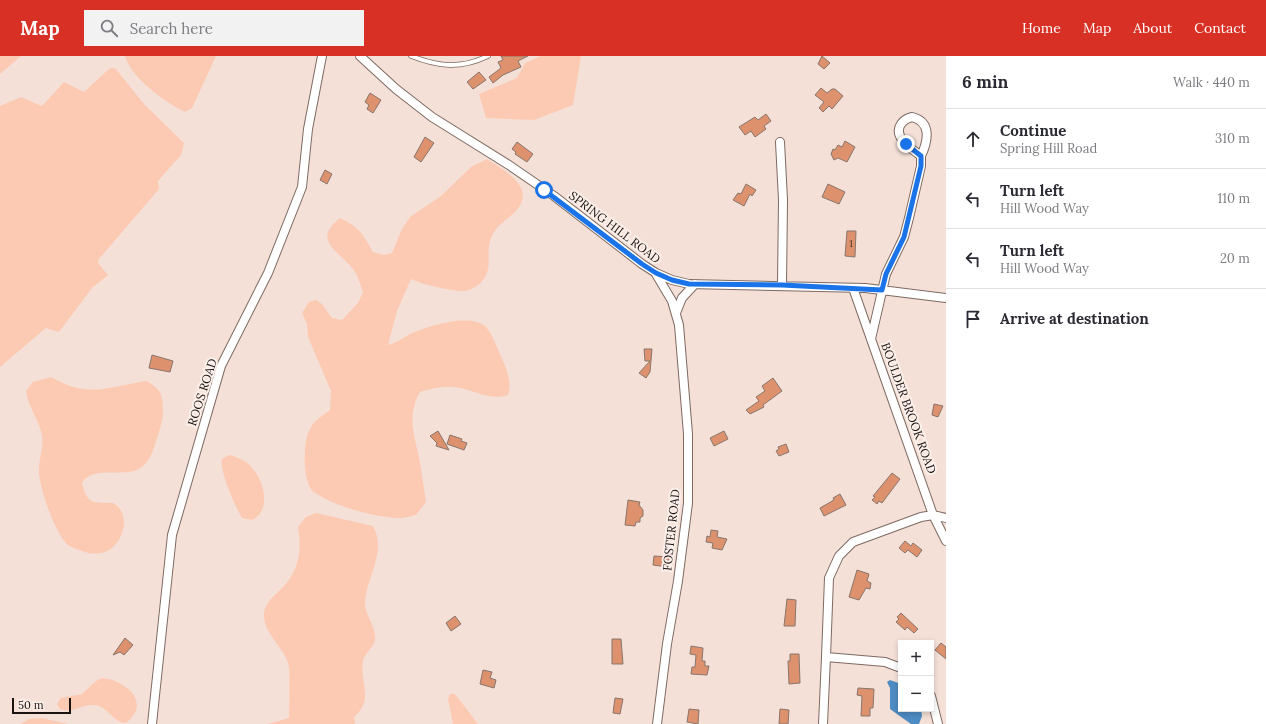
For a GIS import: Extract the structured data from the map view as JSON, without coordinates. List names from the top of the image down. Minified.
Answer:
{"streets":{"street":["SPRING HILL ROAD","ROOS ROAD","BOULDER BROOK ROAD","FOSTER ROAD"]},"crossings":[["SPRING HILL ROAD","BOULDER BROOK ROAD"],["SPRING HILL ROAD","FOSTER ROAD"]],"house_numbers":["1"],"scale_bar":"50 m","page":{"header":"Map","search":"Search here","nav":["Home","Map","About","Contact"],"heading":["6 min","Walk · 440 m"],"list":[["Continue","Spring Hill Road","310 m"],["Turn left","Hill Wood Way","110 m"],["Turn left","Hill Wood Way","20 m"],"Arrive at destination"],"map_buttons":["+","−"],"scale":"50 m"}}
